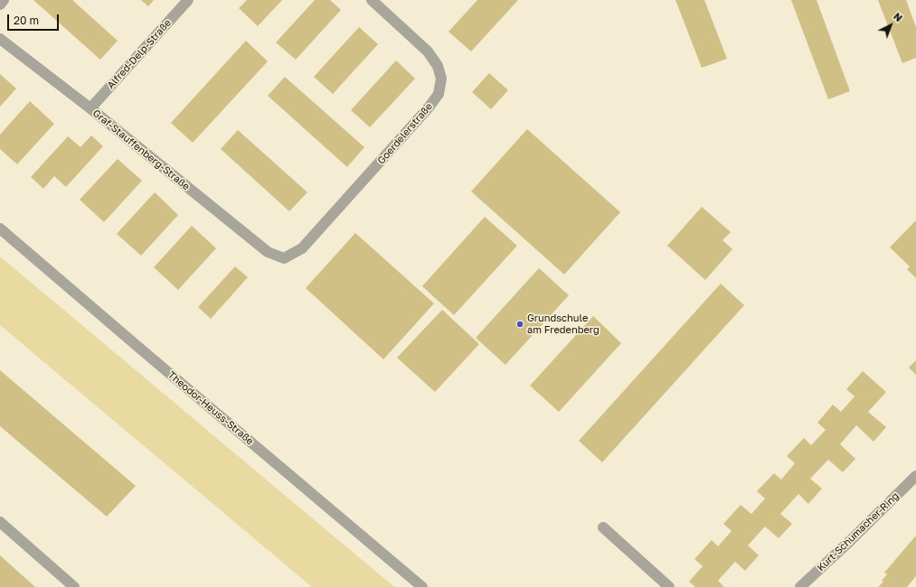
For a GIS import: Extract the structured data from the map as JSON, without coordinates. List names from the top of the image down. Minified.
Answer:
{"streets":{"street":["Alfred-Delp-Straße","Goerdelerstraße","Graf-Stauffenberg-Straße","Theodor-Heuss-Straße","Kurt-Schumacher-Ring"]},"crossings":[["Alfred-Delp-Straße","Graf-Stauffenberg-Straße"],["Goerdelerstraße","Graf-Stauffenberg-Straße"]],"places":["Grundschule am Fredenberg"],"scale_bar":"20 m","north":"top right"}
